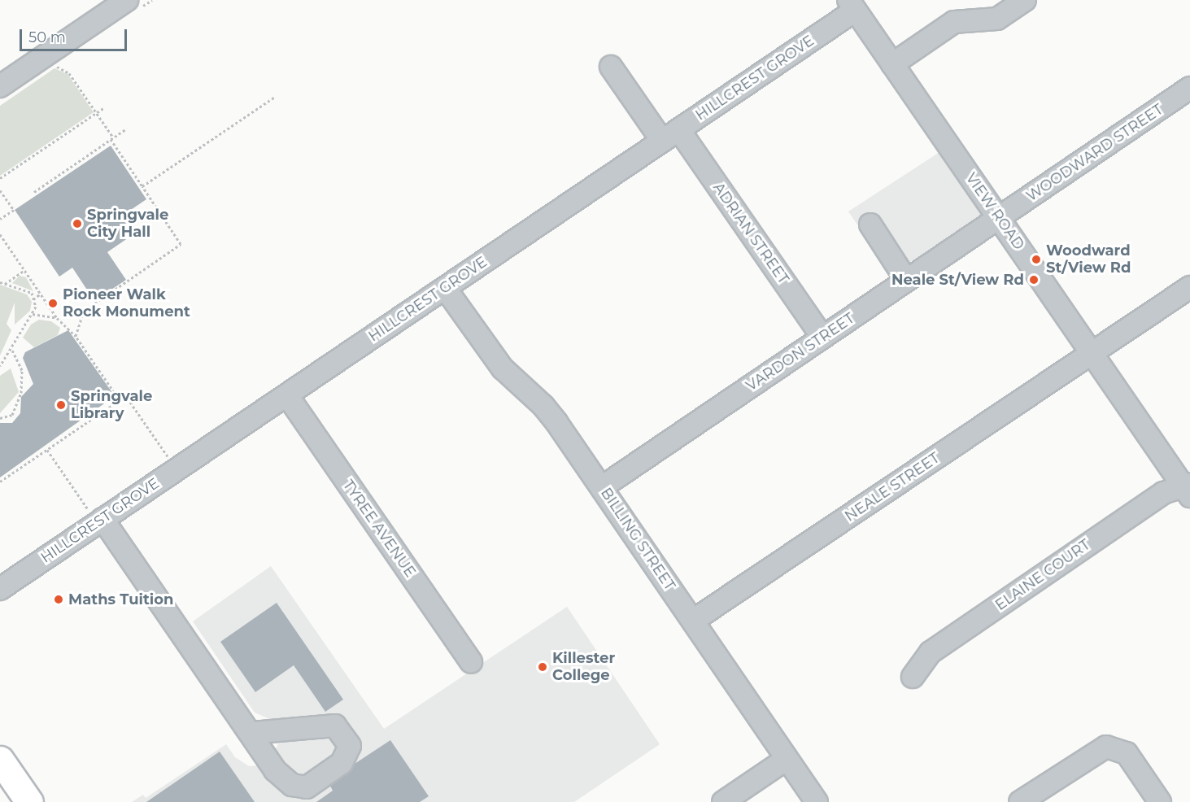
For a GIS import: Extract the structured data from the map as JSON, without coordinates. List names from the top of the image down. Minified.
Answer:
{"streets":{"street":["HILLCREST GROVE","WOODWARD STREET","VIEW ROAD","ADRIAN STREET","VARDON STREET","NEALE STREET","TYREE AVENUE","BILLING STREET","ELAINE COURT"]},"crossings":[["HILLCREST GROVE","VIEW ROAD"],["HILLCREST GROVE","ADRIAN STREET"],["HILLCREST GROVE","TYREE AVENUE"],["HILLCREST GROVE","BILLING STREET"],["WOODWARD STREET","VIEW ROAD"],["WOODWARD STREET","VARDON STREET"],["VIEW ROAD","VARDON STREET"],["VIEW ROAD","NEALE STREET"],["VIEW ROAD","ELAINE COURT"],["ADRIAN STREET","VARDON STREET"],["VARDON STREET","BILLING STREET"],["NEALE STREET","BILLING STREET"]],"places":["Springvale City Hall","Woodward St/View Rd","Neale St/View Rd","Pioneer Walk Rock Monument","Springvale Library","Maths Tuition","Killester College"],"scale_bar":"50 m"}
